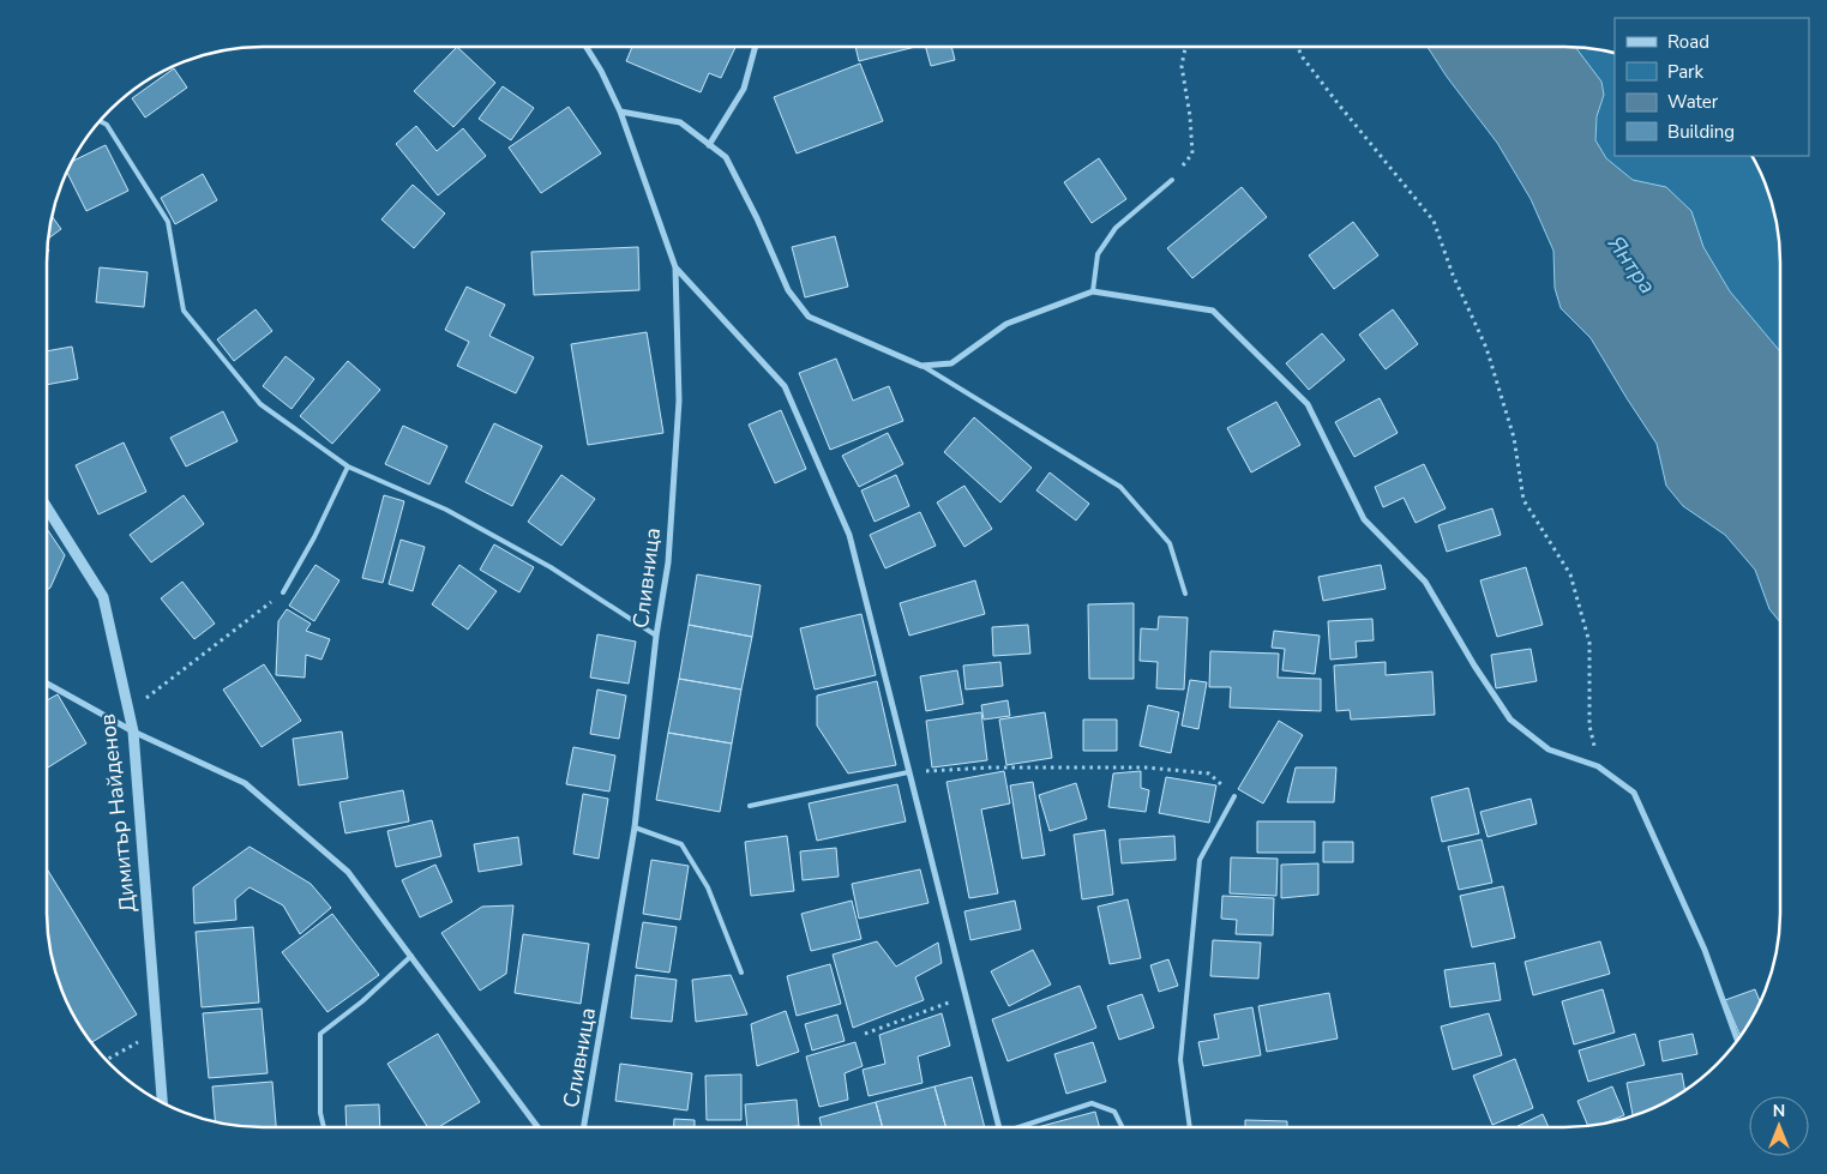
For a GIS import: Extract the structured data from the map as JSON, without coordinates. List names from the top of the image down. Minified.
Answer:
{"streets":{"street":["Сливница","Димитър Найденов"]},"water":["Янтра"],"legend":["Road","Park","Water","Building"],"north":"top"}
